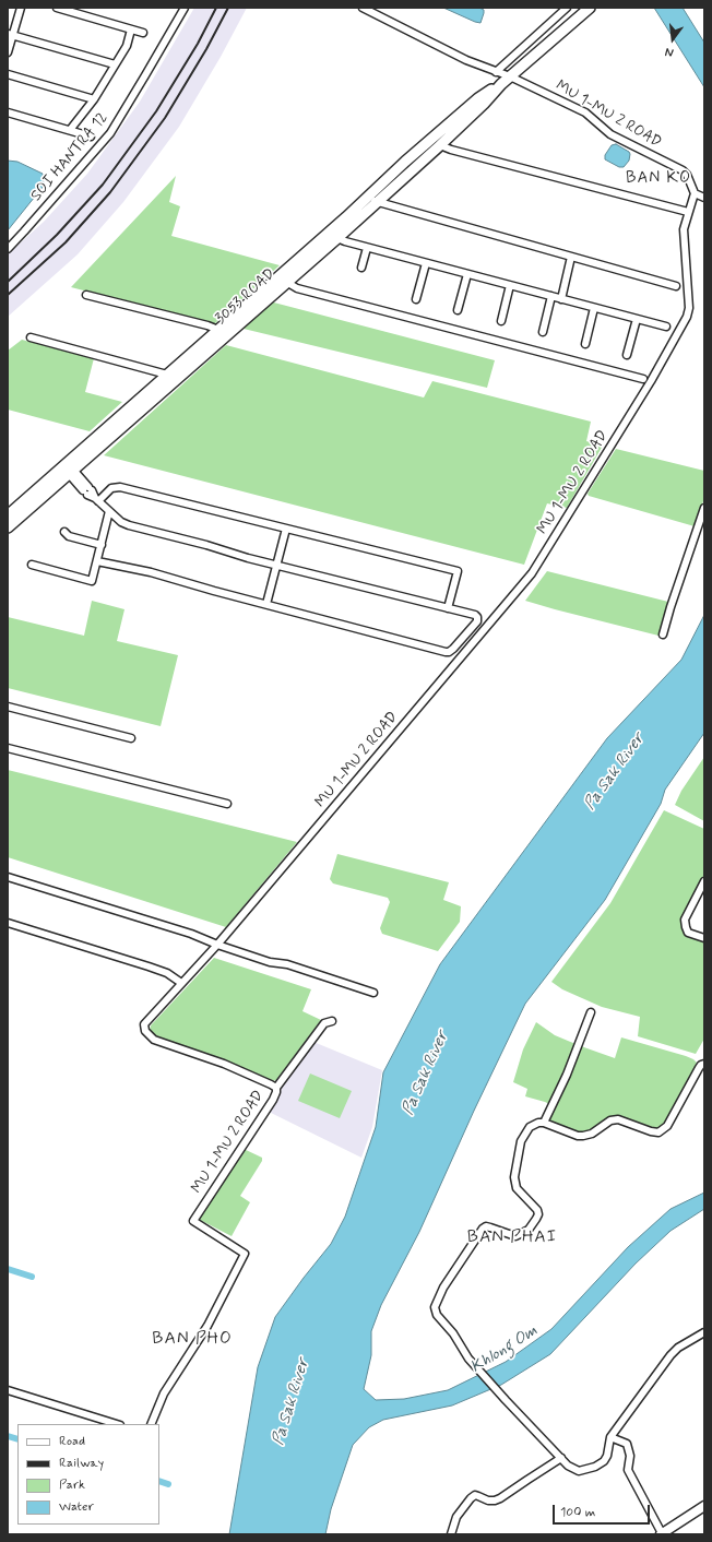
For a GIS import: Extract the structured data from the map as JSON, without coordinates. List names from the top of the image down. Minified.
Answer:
{"streets":{"main road":["3053 ROAD"],"street":["MU 1-MU 2 ROAD","SOI HANTRA 12"]},"crossings":[["MU 1-MU 2 ROAD","3053 ROAD"]],"districts":["BAN KO","BAN PHAI","BAN PHO"],"water":["Pa Sak River","Khlong Om"],"legend":["Road","Railway","Park","Water"],"scale_bar":"100 m","north":"bottom"}
